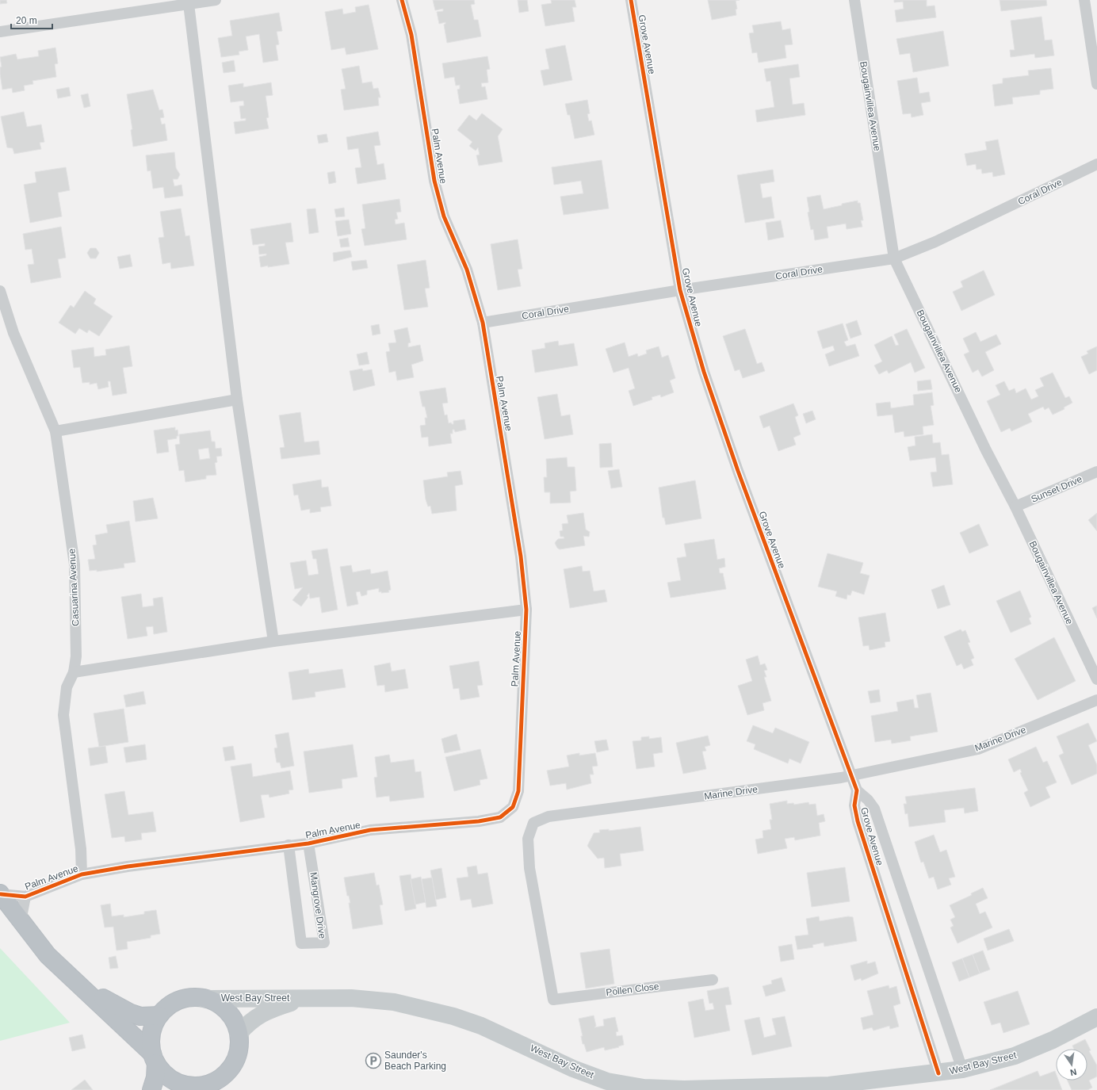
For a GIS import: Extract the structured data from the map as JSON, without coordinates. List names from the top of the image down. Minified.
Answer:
{"streets":{"highway":["West Bay Street"],"street":["Grove Avenue","Bougainvillea Avenue","Palm Avenue","Coral Drive","Sunset Drive","Casuarina Avenue","Marine Drive","Mangrove Drive","Pollen Close"]},"crossings":[["Grove Avenue","Coral Drive"],["Grove Avenue","Marine Drive"],["Grove Avenue","West Bay Street"],["Bougainvillea Avenue","Coral Drive"],["Bougainvillea Avenue","Sunset Drive"],["Palm Avenue","Coral Drive"],["Palm Avenue","Casuarina Avenue"],["Palm Avenue","Mangrove Drive"],["Marine Drive","Pollen Close"]],"places":{"parking":["Saunder's Beach Parking"]},"scale_bar":"20 m","north":"bottom"}
